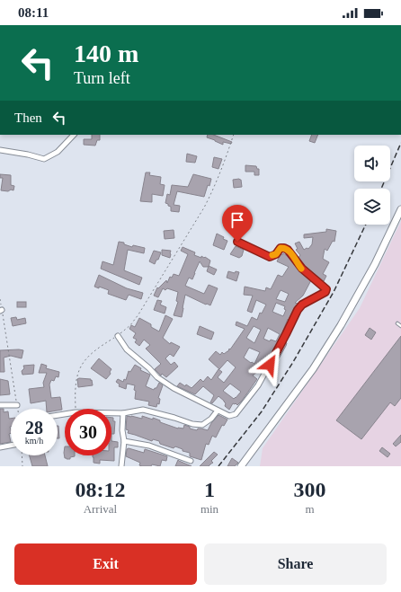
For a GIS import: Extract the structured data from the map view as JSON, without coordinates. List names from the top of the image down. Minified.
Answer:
{"page":{"status":"08:11","turn":["140 m","Turn left"],"then":"Then","speed":"28 km/h","limit":"30","eta":["08:12","Arrival","1","min","300","m"],"buttons":["Exit","Share"]}}
